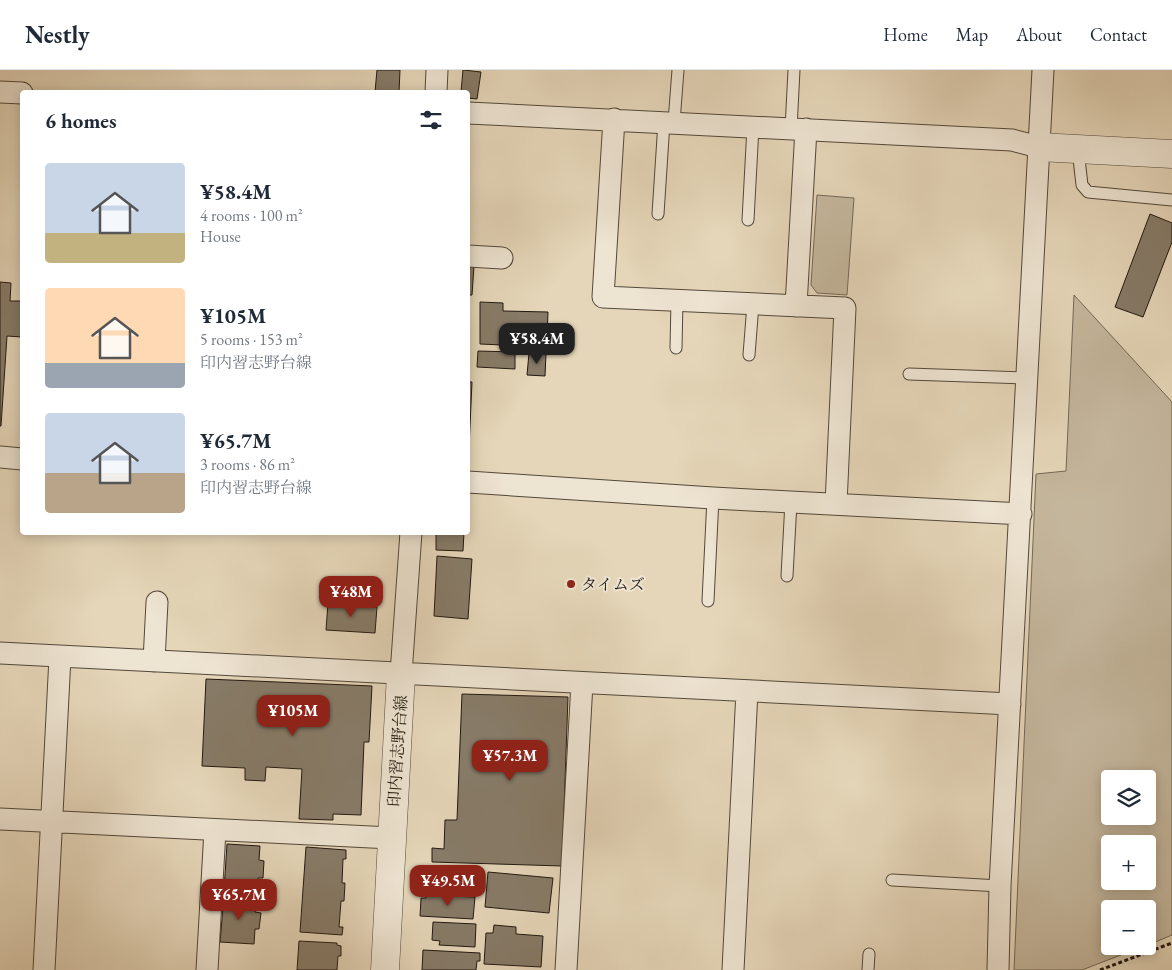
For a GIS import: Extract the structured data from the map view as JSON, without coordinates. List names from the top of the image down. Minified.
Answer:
{"streets":{"street":["印内習志野台線"]},"places":["タイムズ"],"page":{"header":"Nestly","nav":["Home","Map","About","Contact"],"heading":"6 homes","list":[{"name":"¥58.4M","note":"4 rooms · 100 m² · House"},{"name":"¥105M","note":"5 rooms · 153 m² · 印内習志野台線"},{"name":"¥65.7M","note":"3 rooms · 86 m² · 印内習志野台線"}],"price":["¥58.4M","¥48M","¥105M","¥57.3M","¥49.5M","¥65.7M"],"map_buttons":["+","−"]}}
